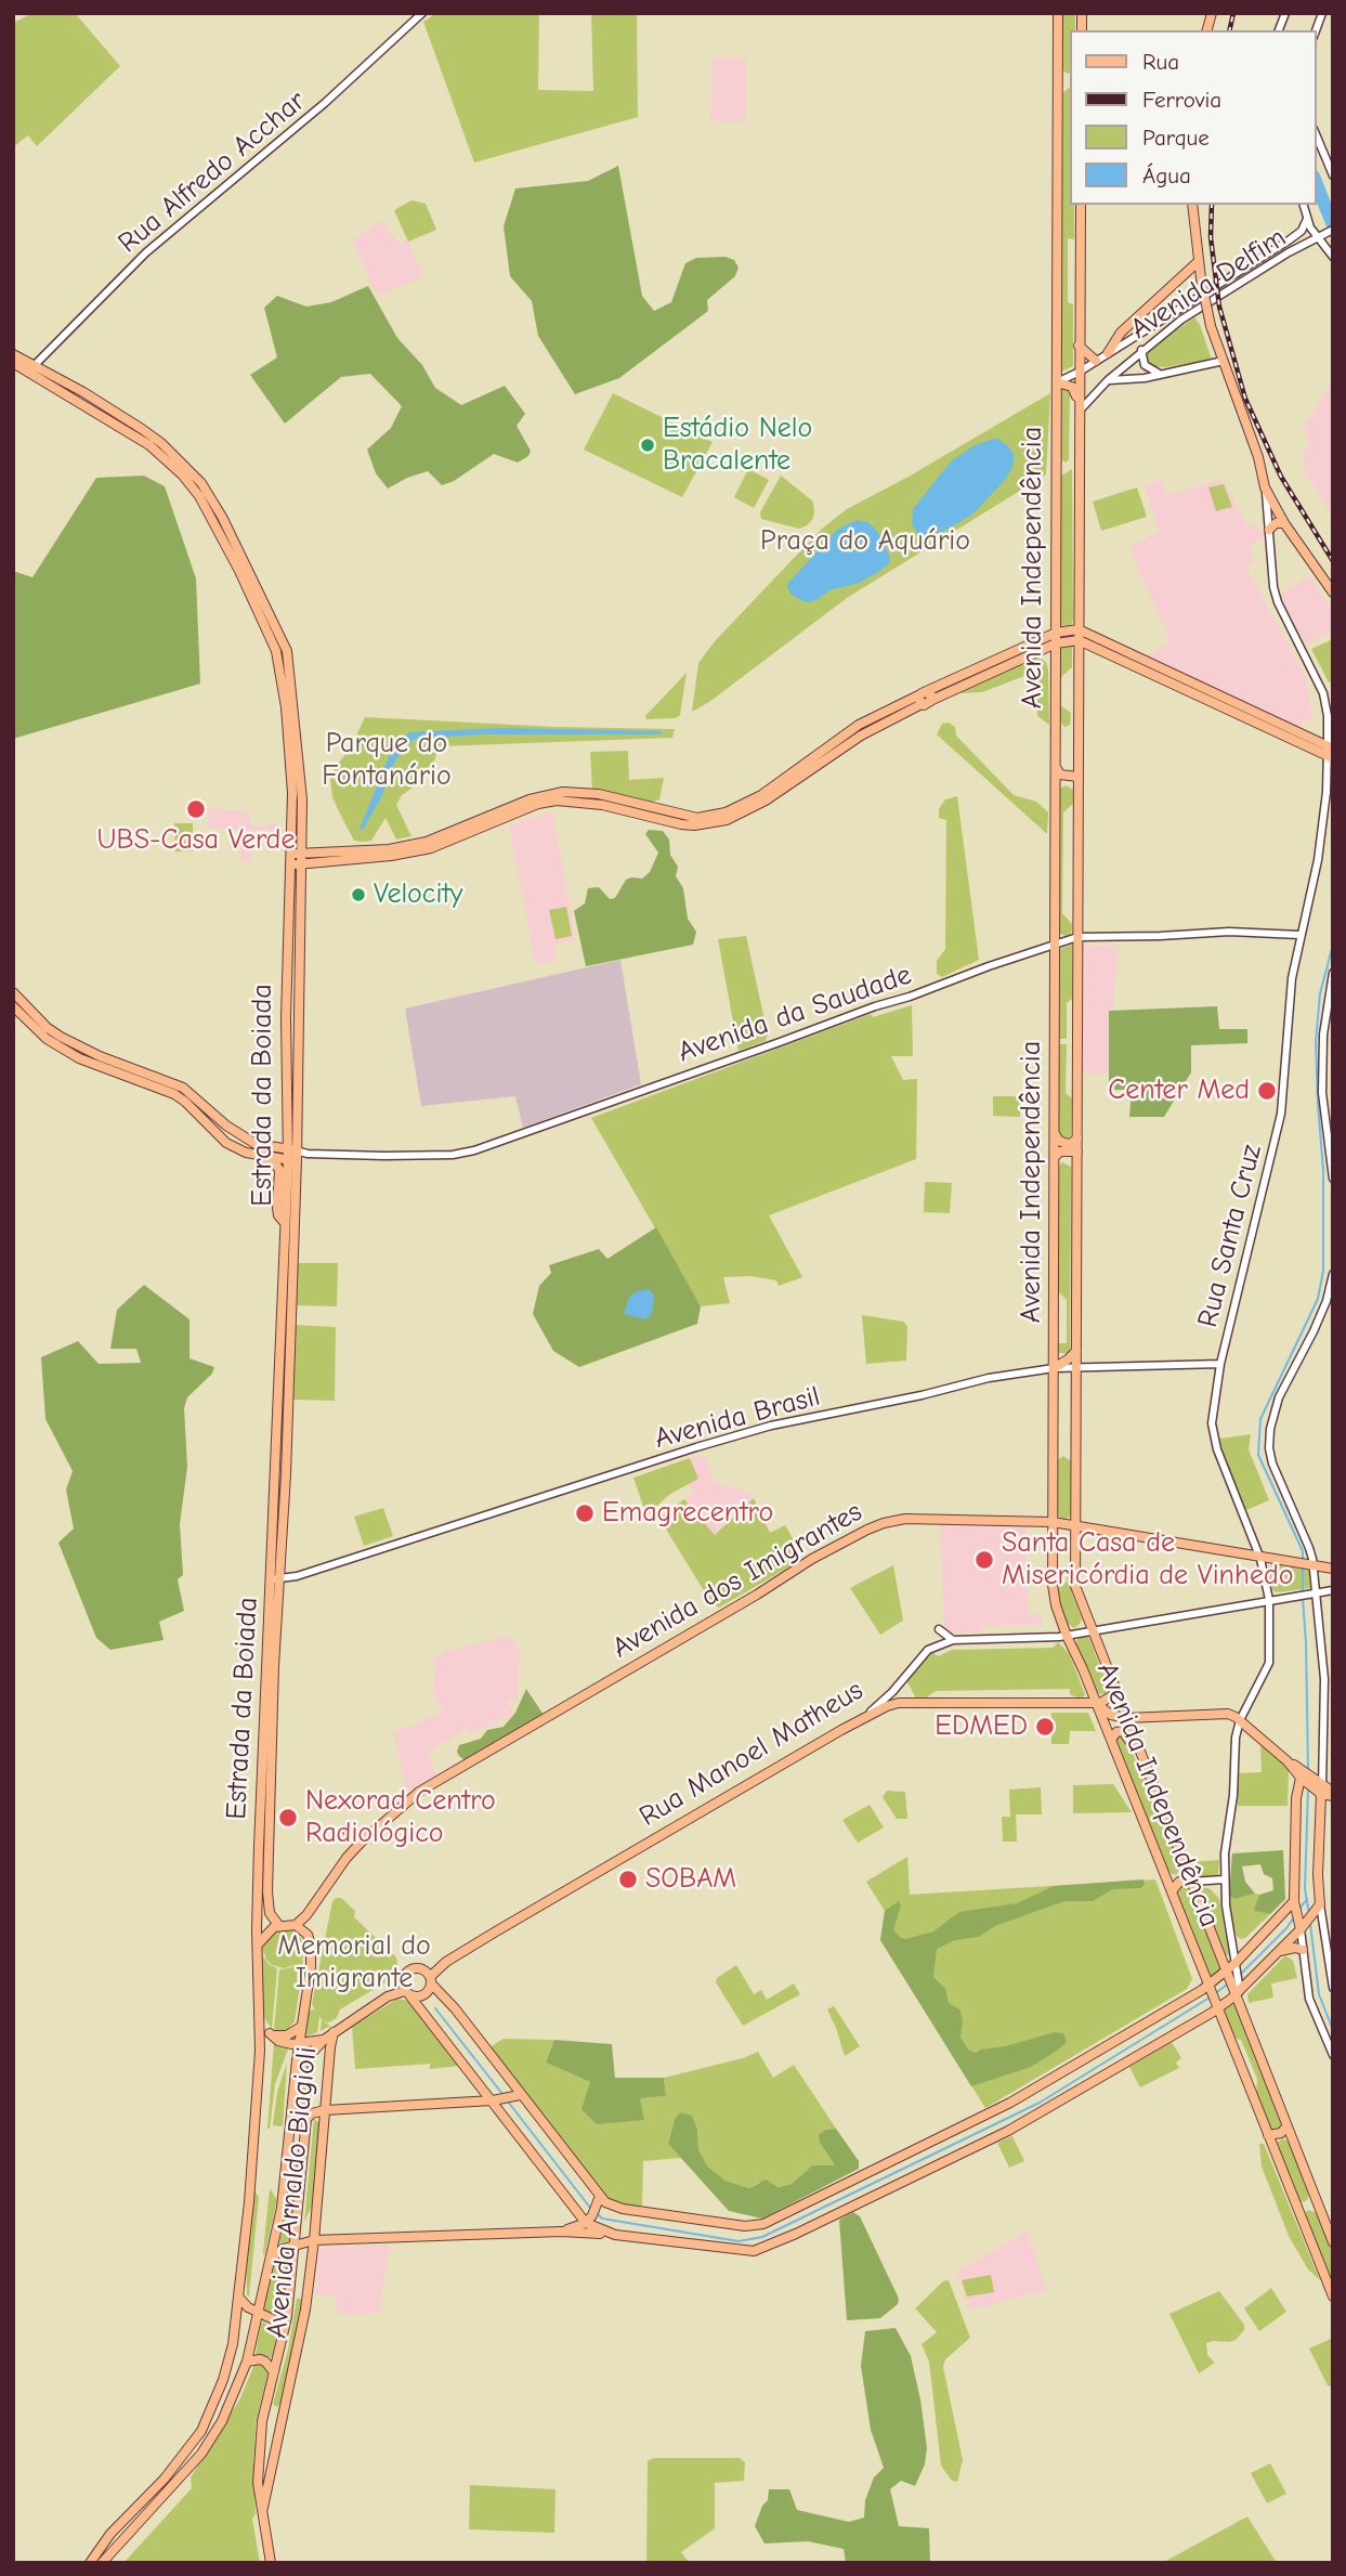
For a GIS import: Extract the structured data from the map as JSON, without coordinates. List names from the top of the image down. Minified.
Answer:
{"streets":{"main road":["Avenida Independência","Estrada da Boiada","Avenida dos Imigrantes","Rua Manoel Matheus","Avenida Arnaldo Biagioli"],"street":["Rua Alfredo Acchar","Avenida Delfim","Avenida da Saudade","Rua Santa Cruz","Avenida Brasil"]},"crossings":[["Rua Alfredo Acchar","Estrada da Boiada"],["Avenida Delfim","Avenida Independência"],["Avenida Independência","Avenida da Saudade"],["Avenida Independência","Rua Santa Cruz"],["Avenida Independência","Avenida Brasil"],["Avenida Independência","Avenida dos Imigrantes"],["Avenida Independência","Rua Manoel Matheus"],["Avenida da Saudade","Estrada da Boiada"],["Avenida da Saudade","Rua Santa Cruz"],["Estrada da Boiada","Avenida Brasil"],["Rua Santa Cruz","Avenida Brasil"],["Rua Santa Cruz","Avenida dos Imigrantes"],["Rua Santa Cruz","Rua Manoel Matheus"]],"parks":["Praça do Aquário","Parque do Fontanário","Memorial do Imigrante"],"places":["Estádio Nelo Bracalente","UBS-Casa Verde","Velocity","Center Med","Emagrecentro","Santa Casa de Misericórdia de Vinhedo","EDMED","Nexorad Centro Radiológico","SOBAM"],"legend":["Rua","Ferrovia","Parque","Água"]}
